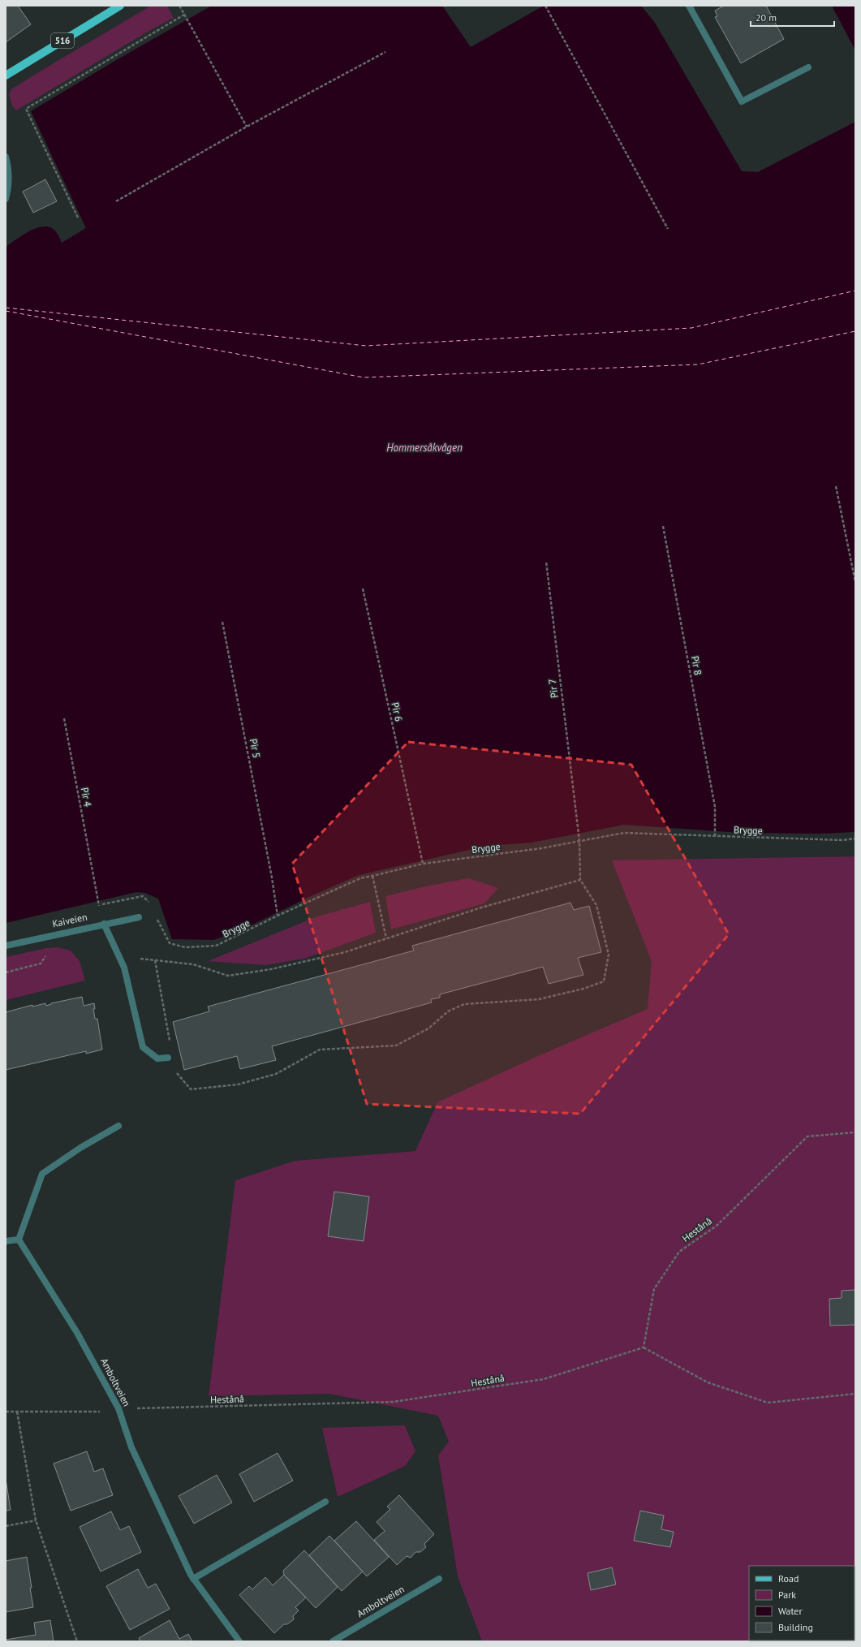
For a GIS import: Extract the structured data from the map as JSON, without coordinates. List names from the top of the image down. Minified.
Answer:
{"streets":{"main road":["516"],"street":["Kaiveien","Amboltveien"],"path":["Pir 8","Pir 7","Pir 6","Pir 5","Pir 4","Brygge","Hestånå"]},"crossings":[["Pir 8","Brygge"],["Pir 7","Brygge"],["Pir 6","Brygge"],["Pir 5","Brygge"],["Hestånå","Amboltveien"]],"water":["Hommersåkvågen"],"legend":["Road","Park","Water","Building"],"scale_bar":"20 m"}
